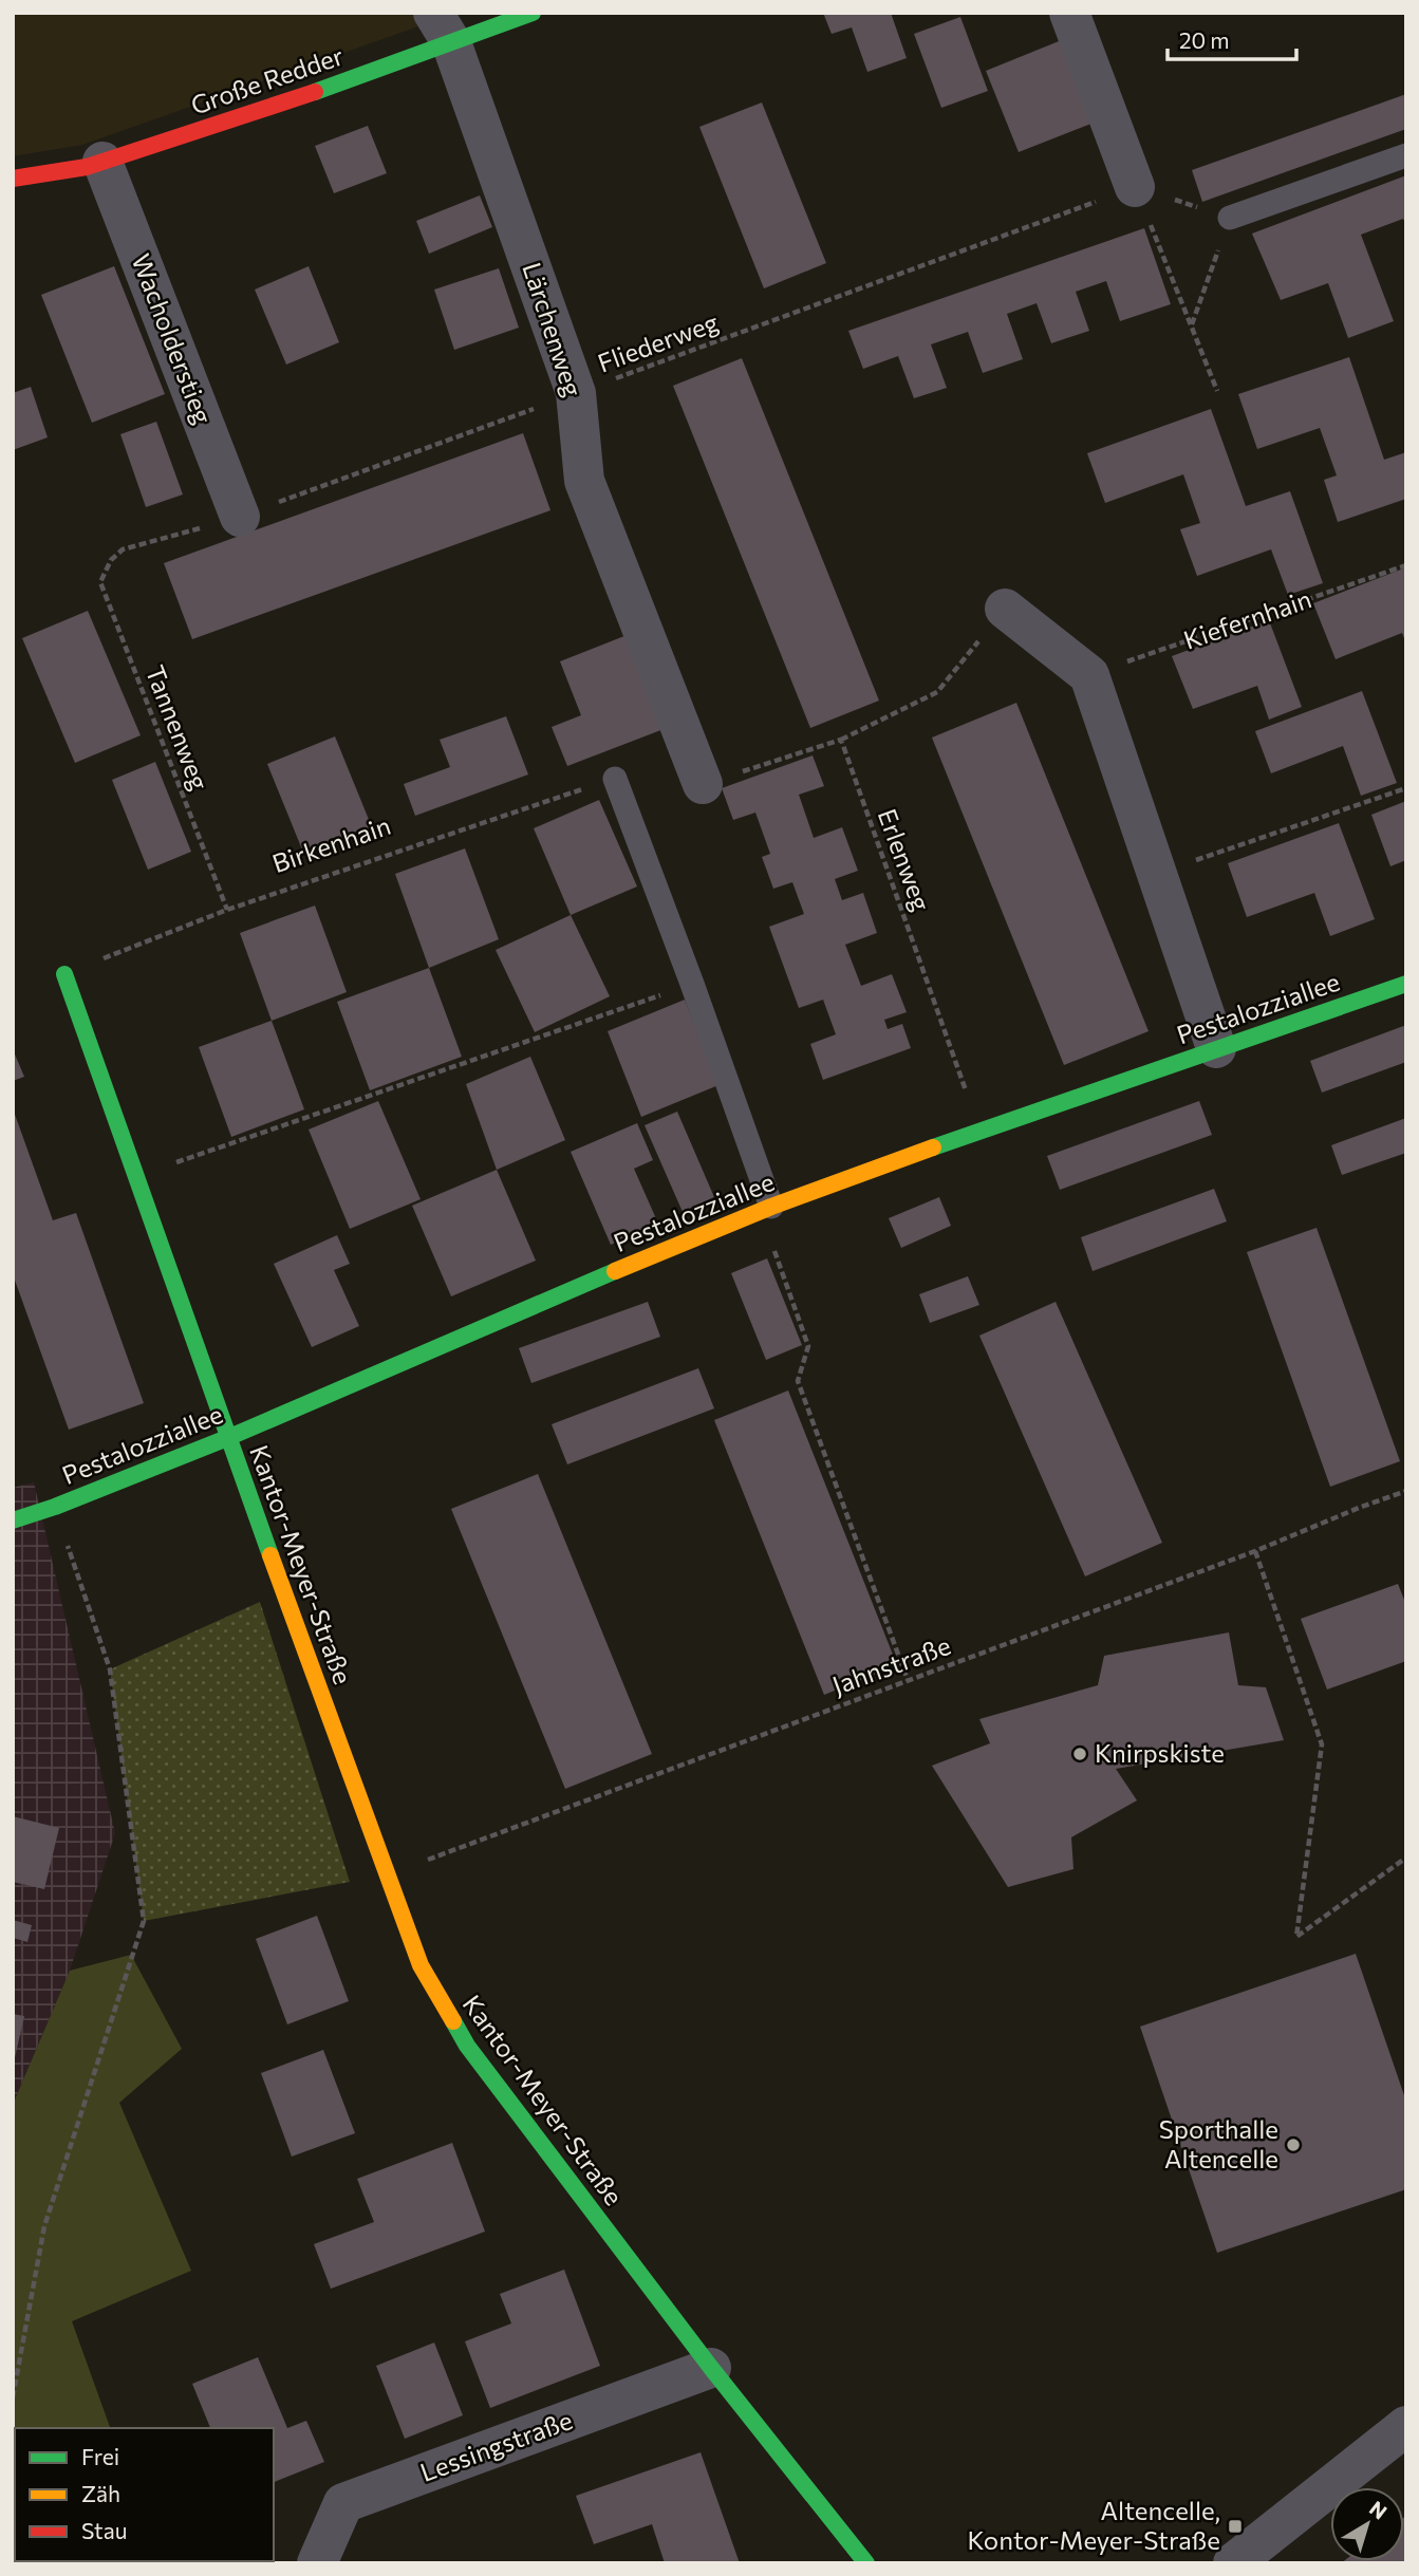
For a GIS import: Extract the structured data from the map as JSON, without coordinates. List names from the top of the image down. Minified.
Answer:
{"streets":{"street":["Große Redder","Lärchenweg","Wacholderstieg","Pestalozziallee","Kantor-Meyer-Straße","Lessingstraße"],"path":["Fliederweg","Kiefernhain","Tannenweg","Birkenhain","Erlenweg","Jahnstraße"]},"crossings":[["Große Redder","Lärchenweg"],["Große Redder","Wacholderstieg"],["Lärchenweg","Fliederweg"],["Wacholderstieg","Fliederweg"],["Fliederweg","Tannenweg"],["Tannenweg","Birkenhain"],["Erlenweg","Pestalozziallee"],["Pestalozziallee","Kantor-Meyer-Straße"],["Kantor-Meyer-Straße","Jahnstraße"],["Kantor-Meyer-Straße","Lessingstraße"]],"places":{"other":["Knirpskiste","Sporthalle Altencelle"],"transit":["Altencelle, Kontor-Meyer-Straße"]},"legend":["Frei","Zäh","Stau"],"scale_bar":"20 m","north":"top right"}
